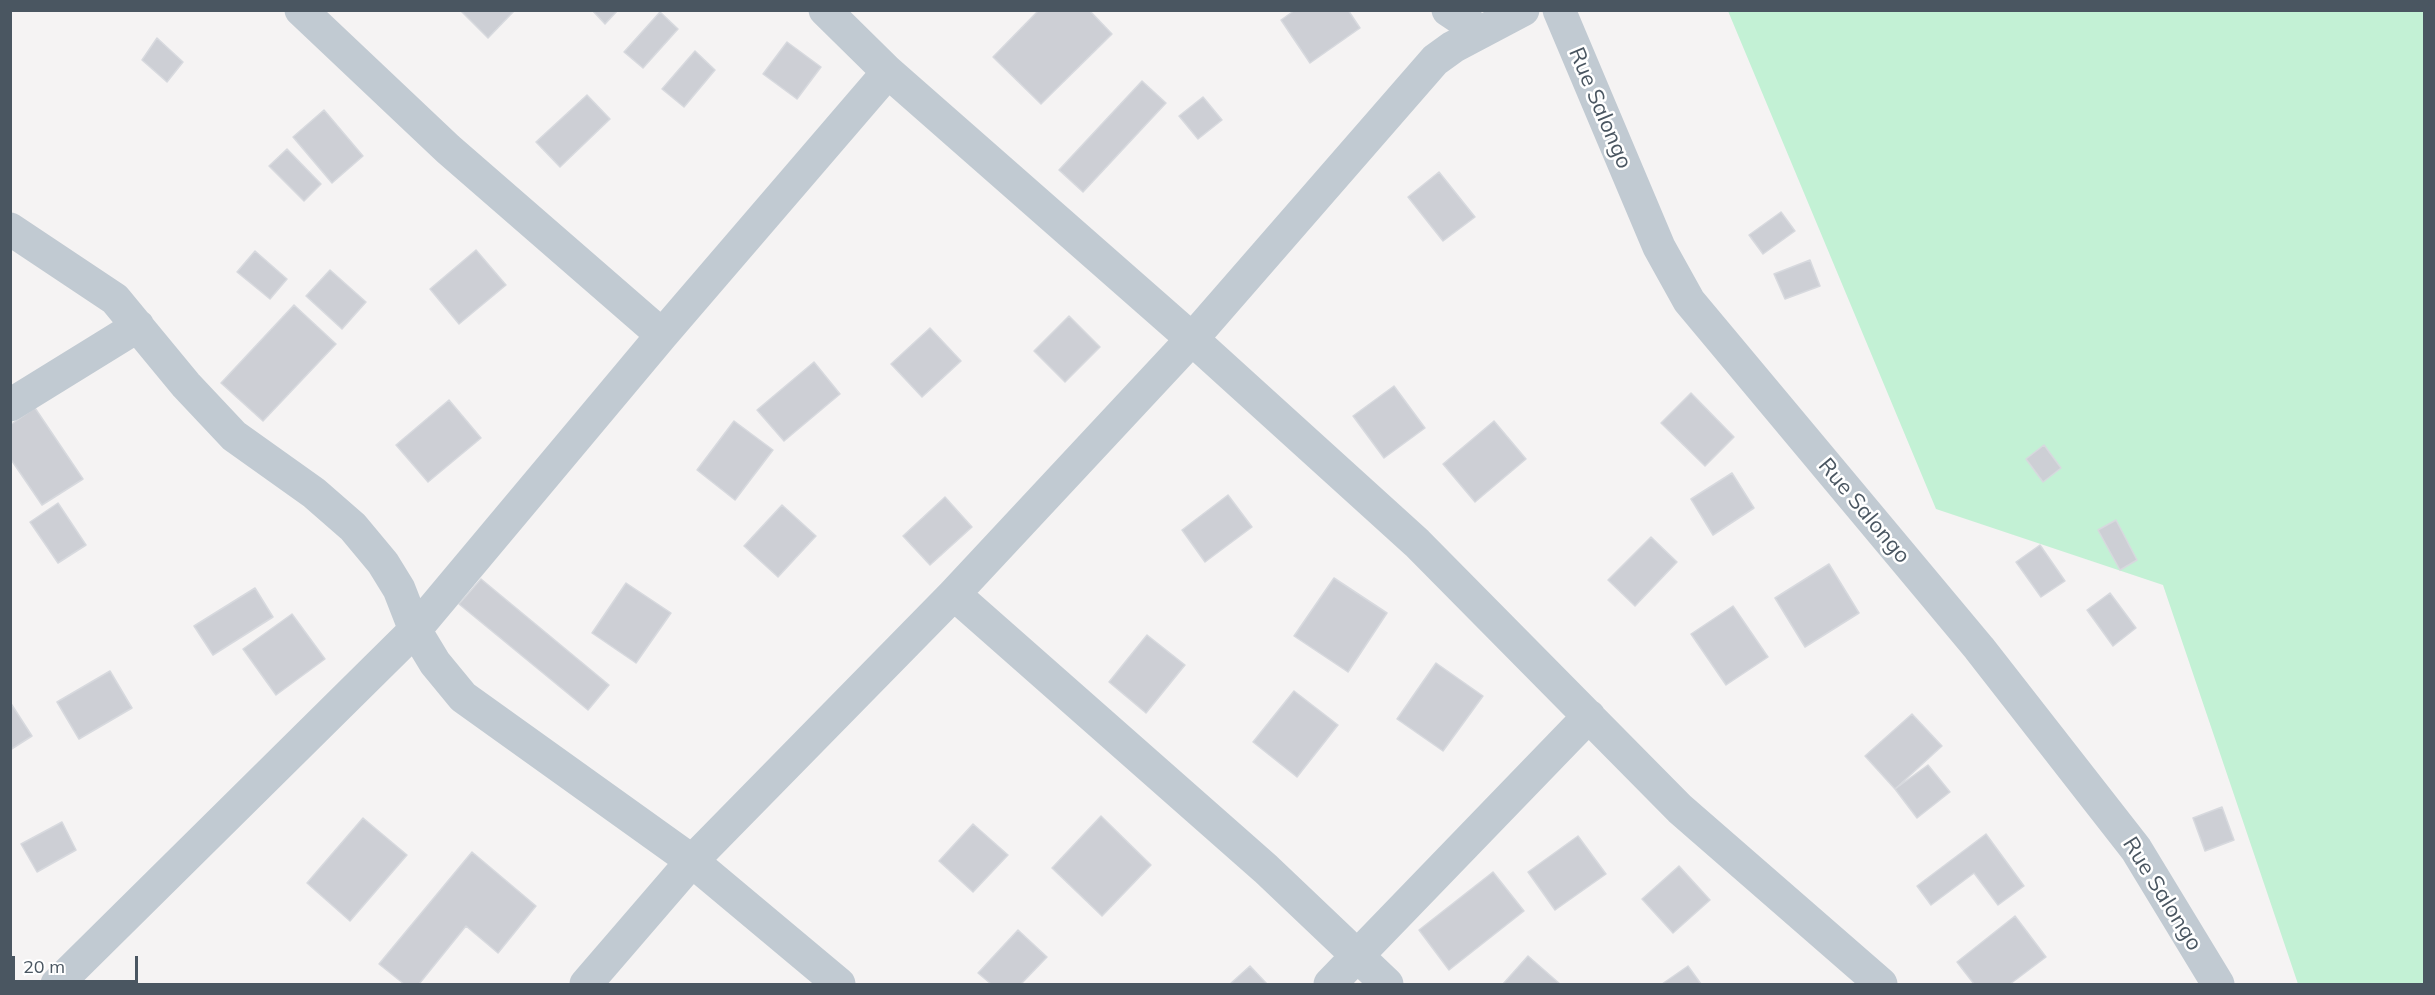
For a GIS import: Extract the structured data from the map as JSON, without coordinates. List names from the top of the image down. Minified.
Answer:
{"streets":{"street":["Rue Salongo"]},"scale_bar":"20 m"}
